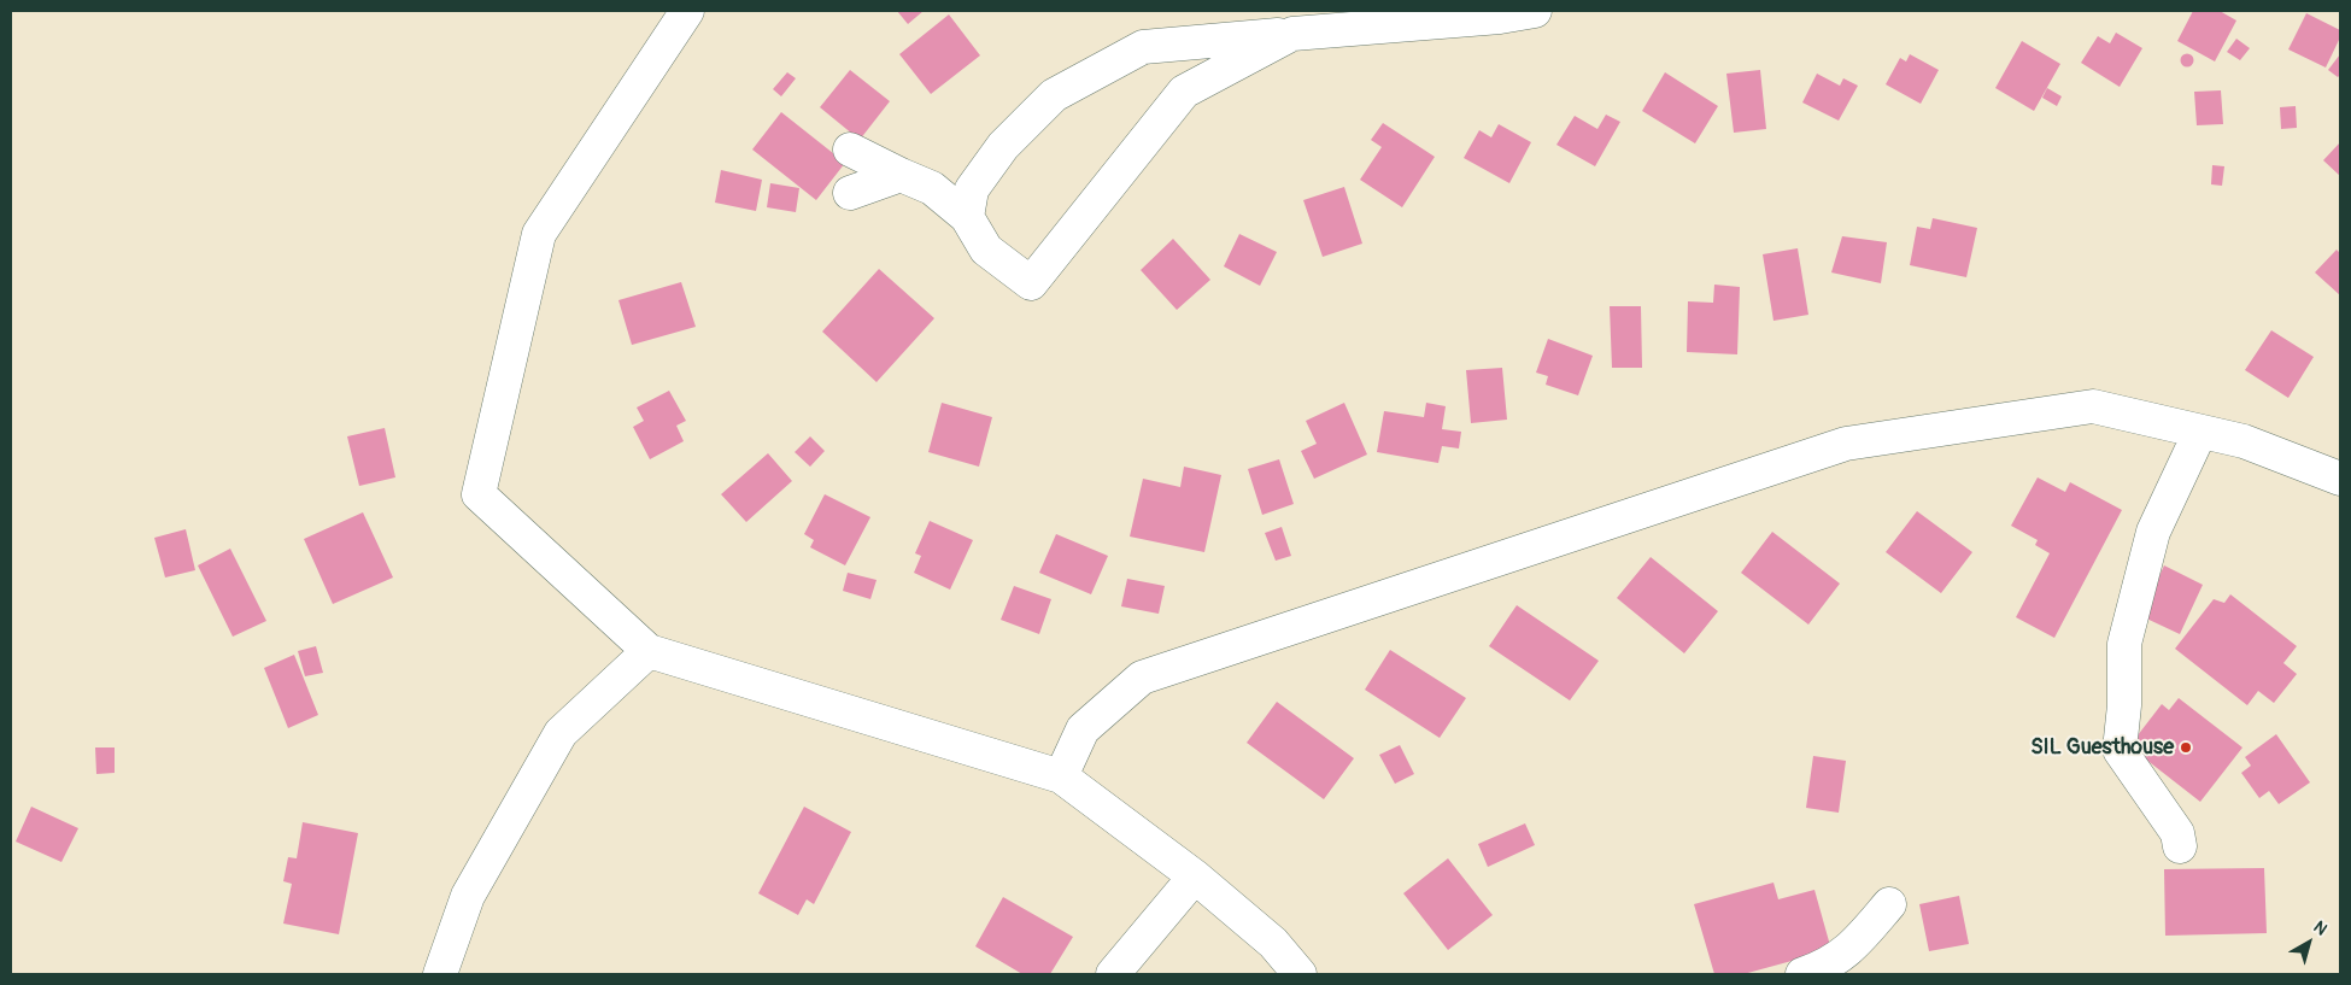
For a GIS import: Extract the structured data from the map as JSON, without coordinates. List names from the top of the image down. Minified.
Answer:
{"places":["SIL Guesthouse"],"north":"top right"}
